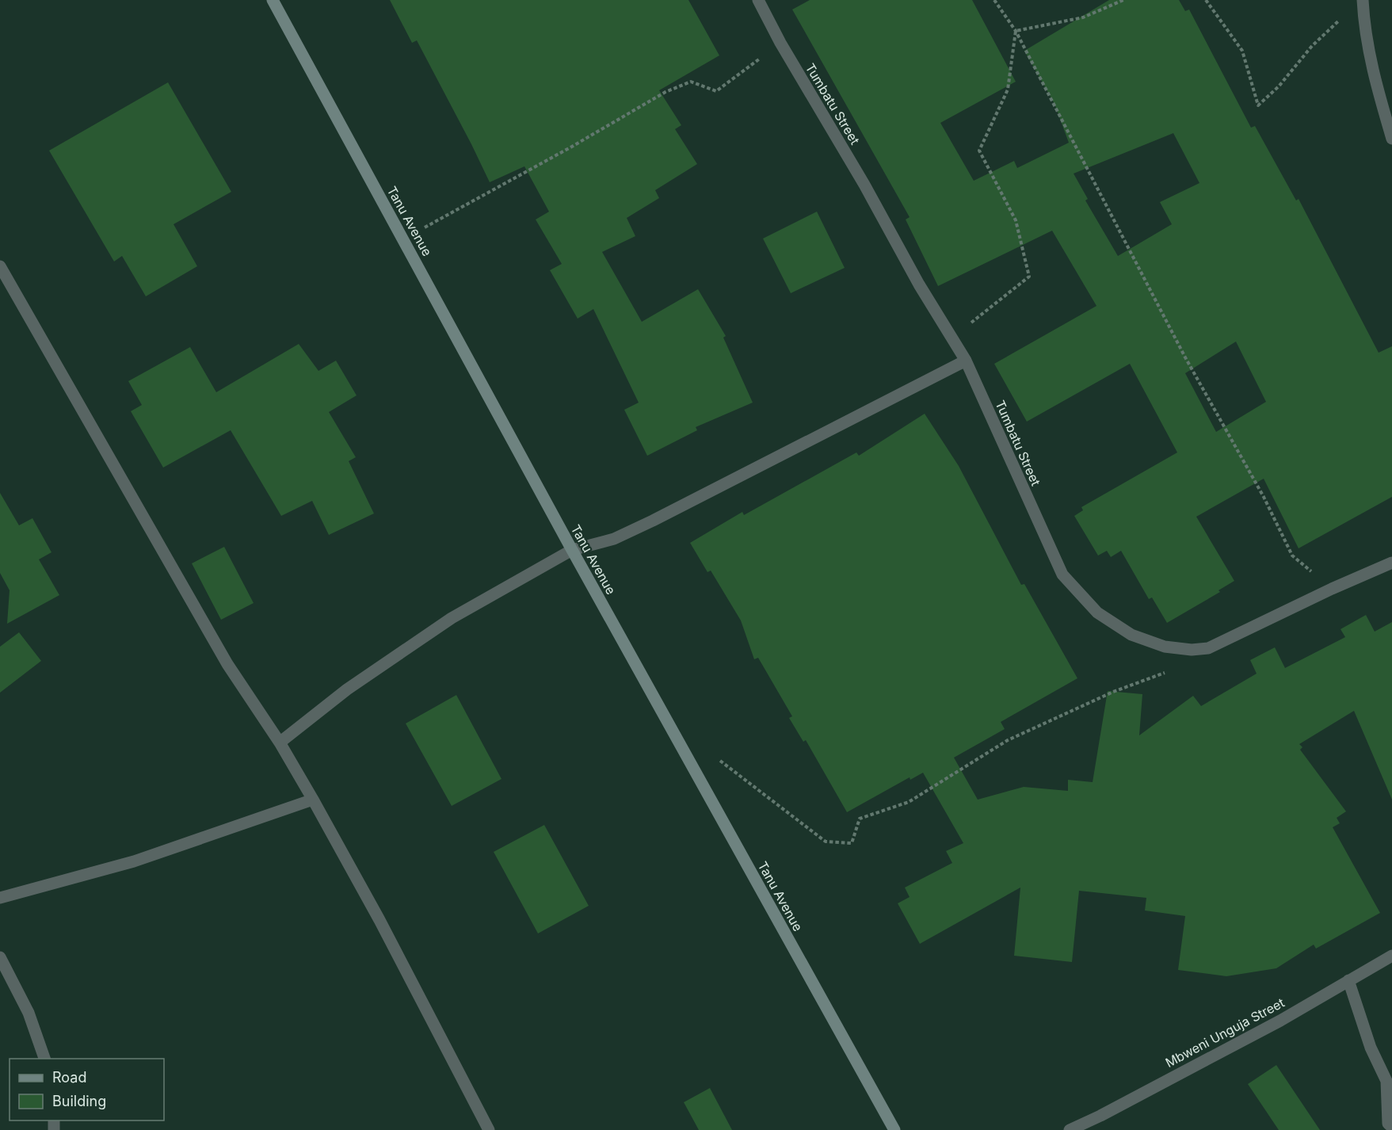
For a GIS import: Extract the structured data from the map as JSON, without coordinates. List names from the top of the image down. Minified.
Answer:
{"streets":{"street":["Tumbatu Street","Tanu Avenue","Mbweni Unguja Street"]},"legend":["Road","Building"]}
